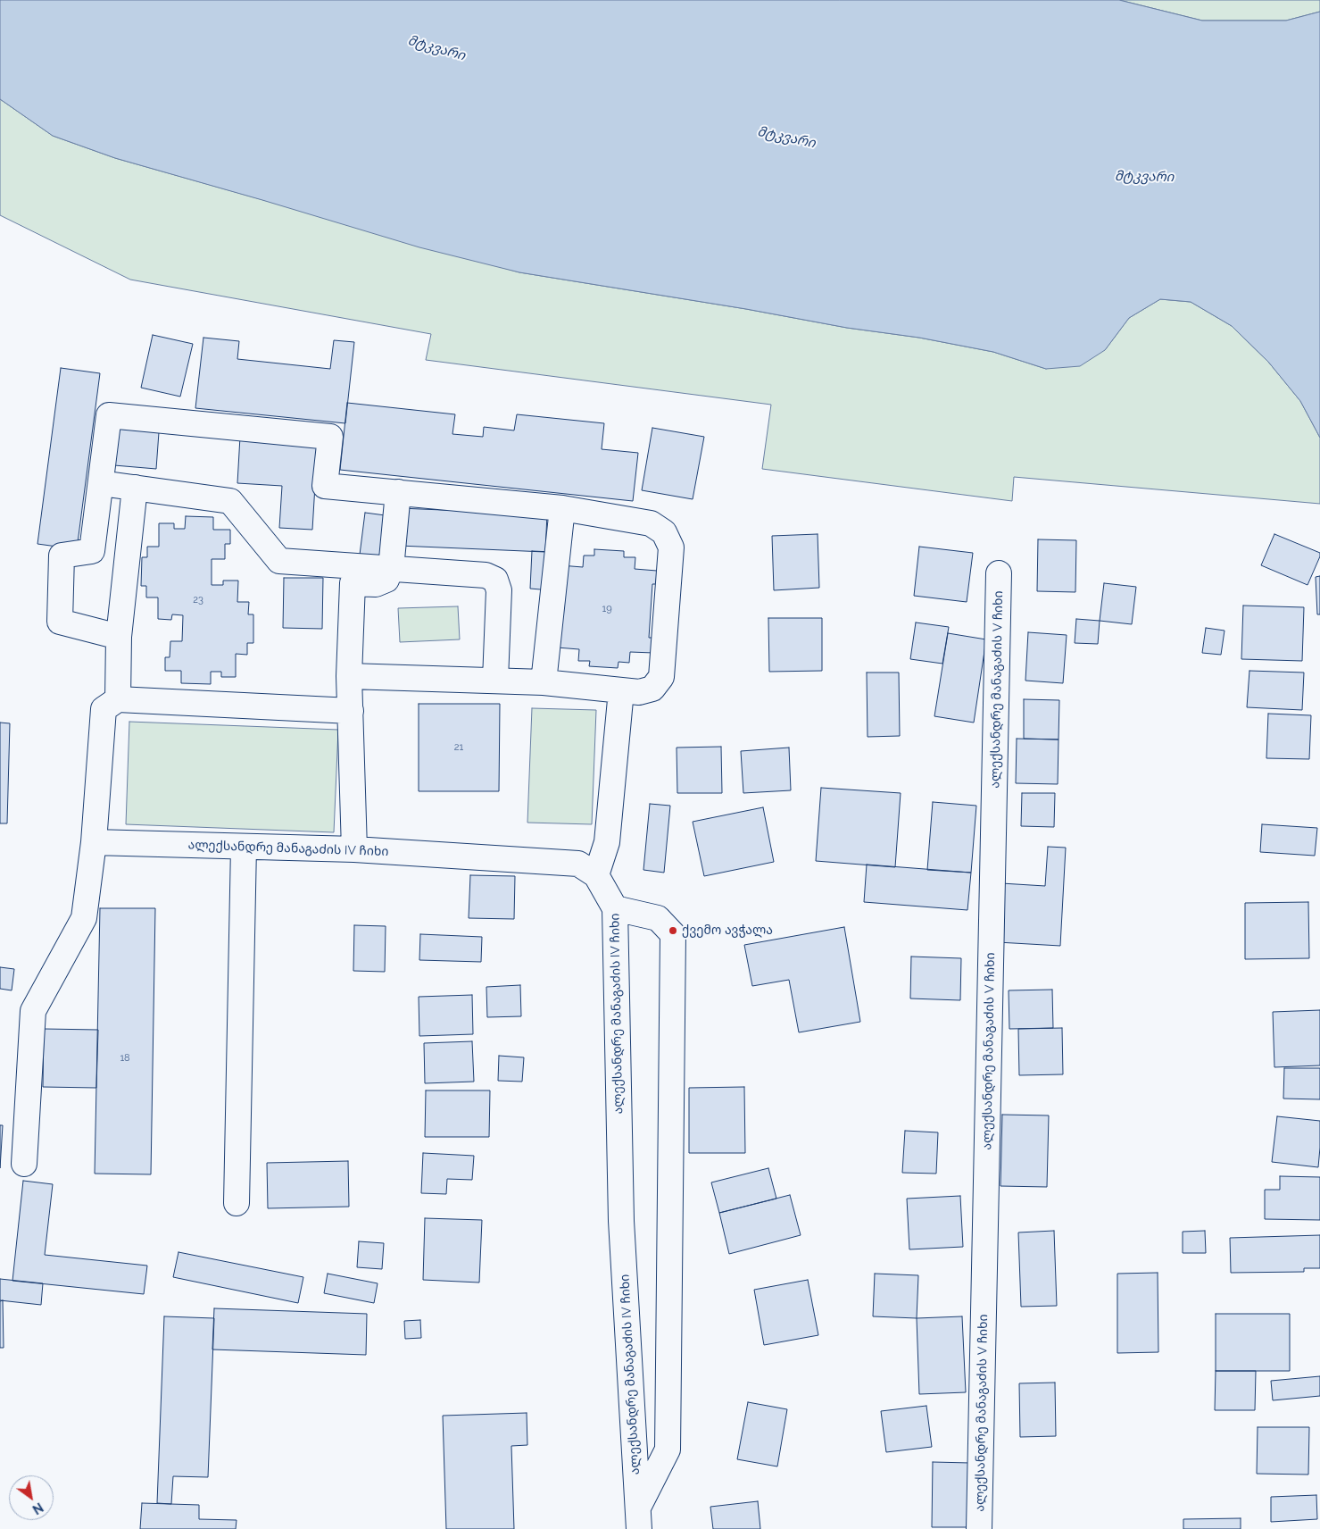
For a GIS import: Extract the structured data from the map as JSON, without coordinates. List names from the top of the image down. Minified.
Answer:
{"streets":{"street":["ალექსანდრე მანაგაძის V ჩიხი","ალექსანდრე მანაგაძის IV ჩიხი"]},"water":["მტკვარი"],"places":["ქვემო ავჭალა"],"house_numbers":["23","19","21","18"],"north":"bottom right"}
